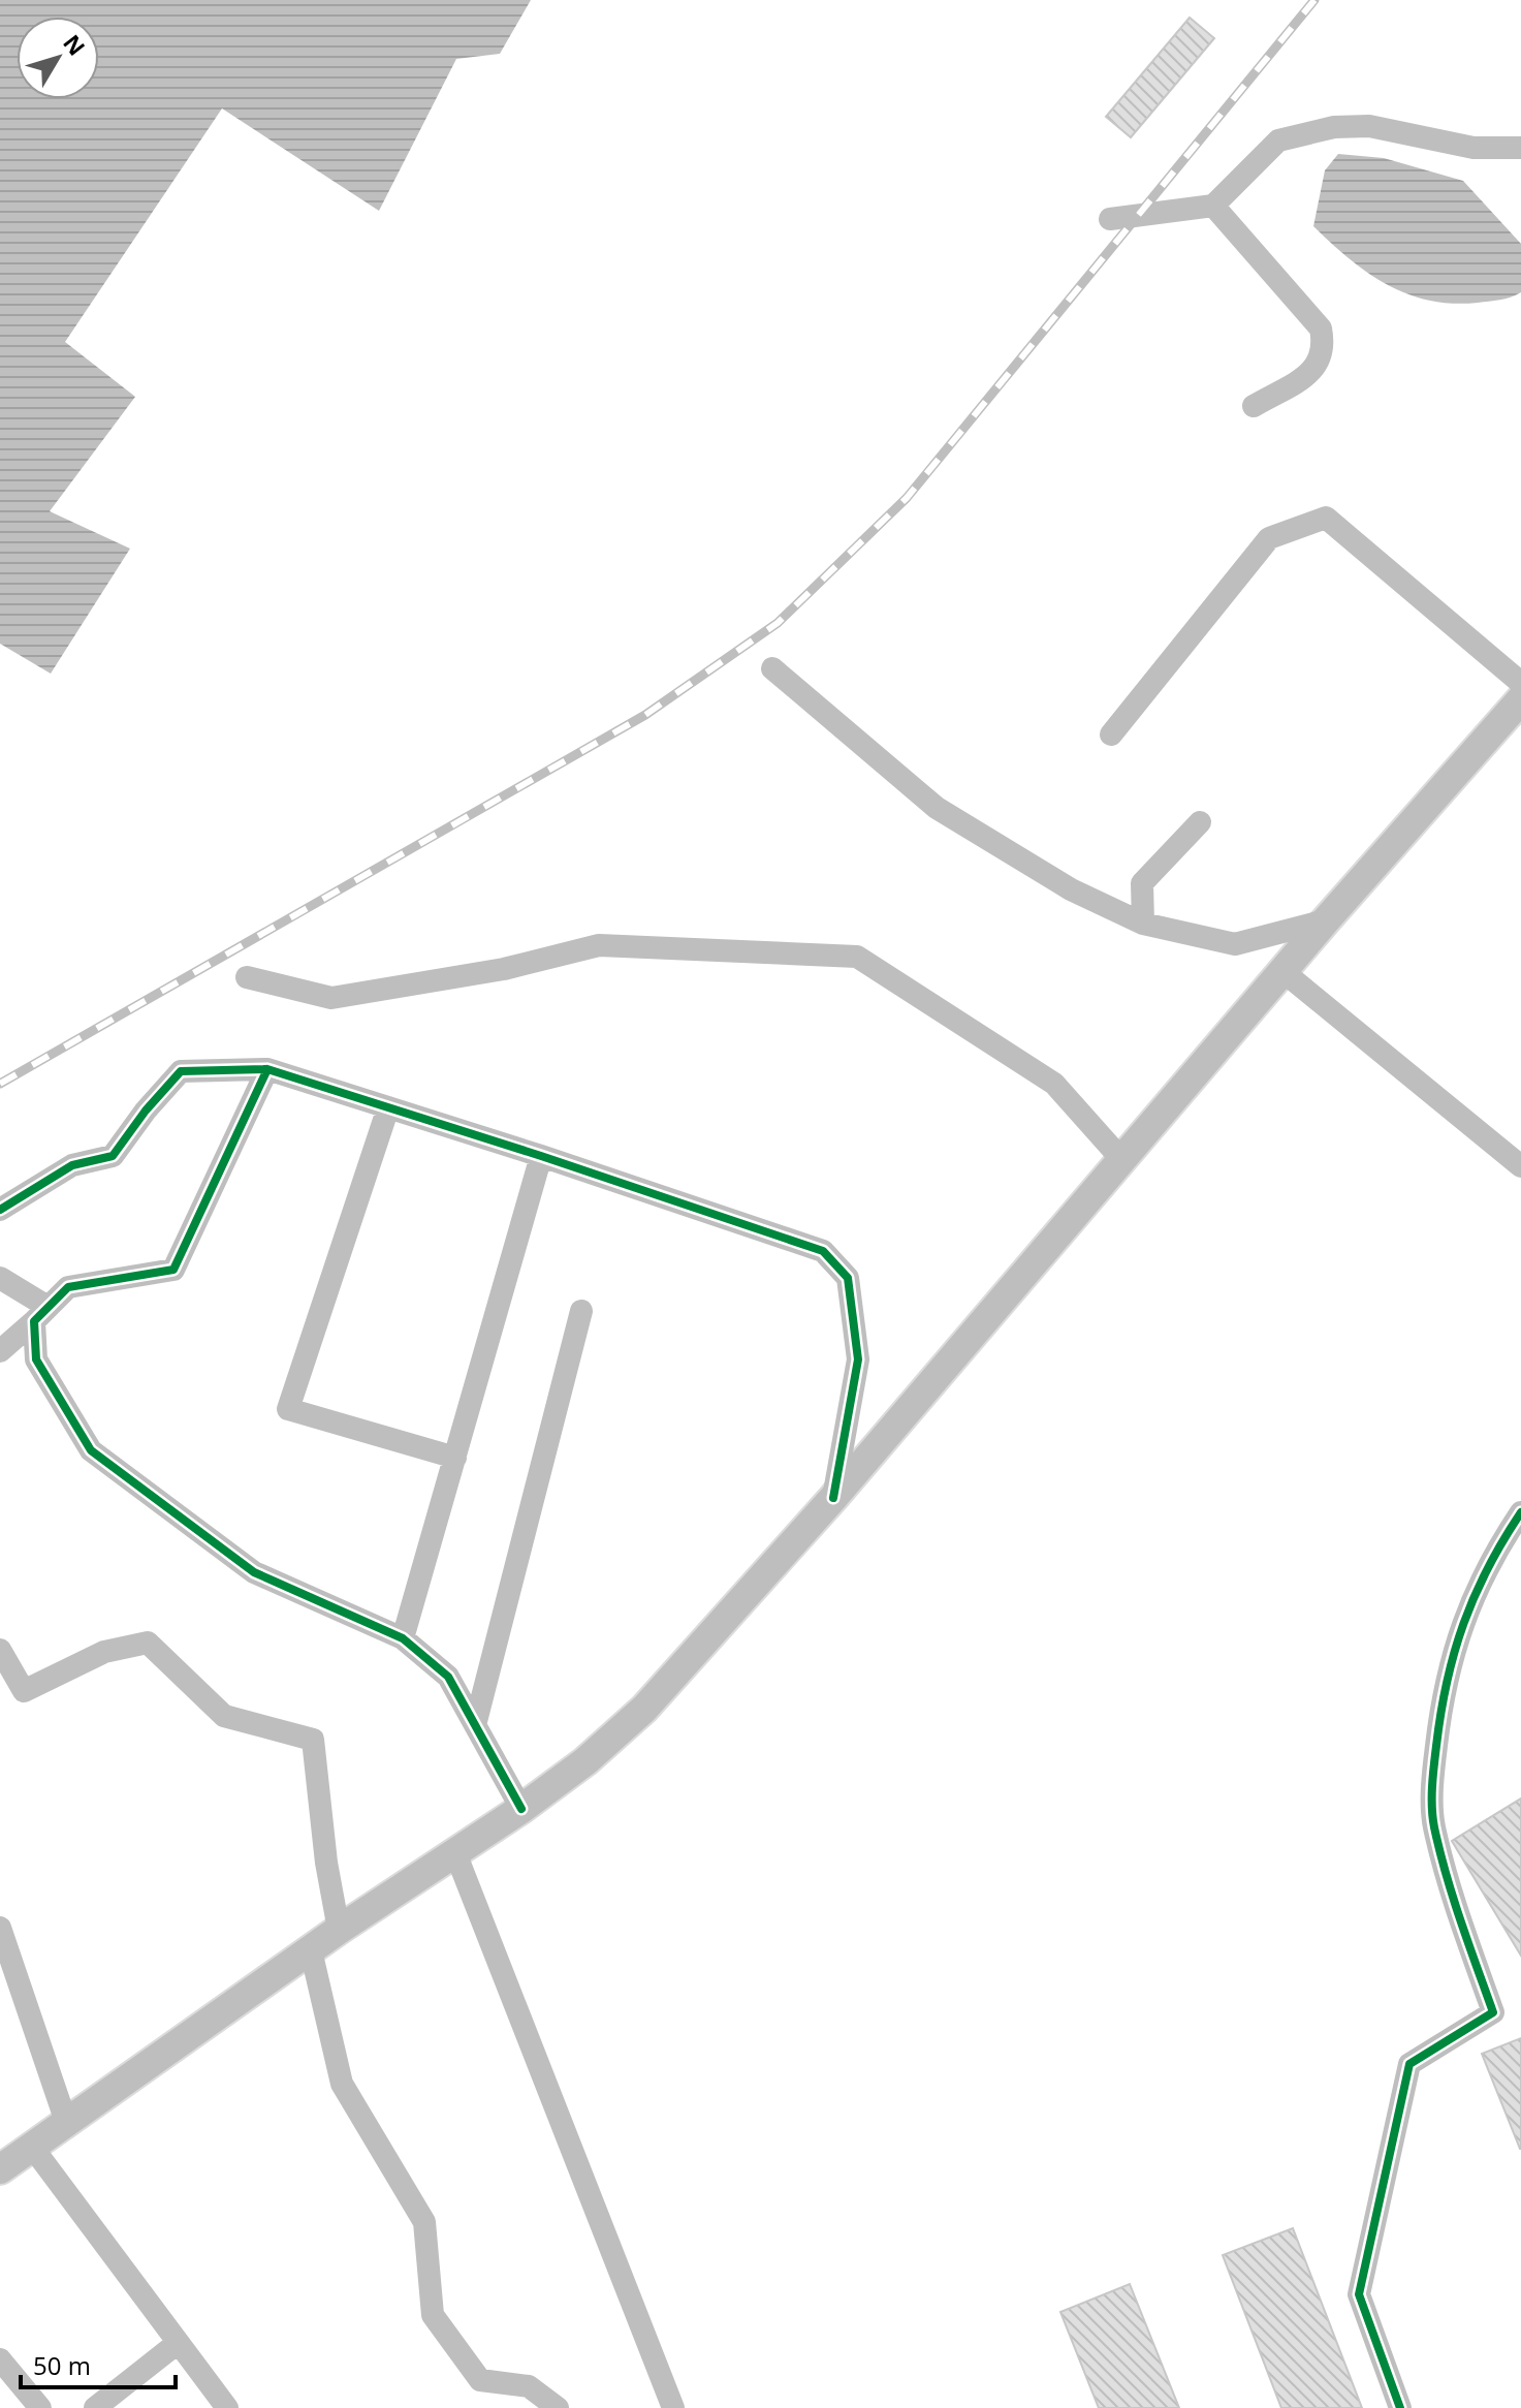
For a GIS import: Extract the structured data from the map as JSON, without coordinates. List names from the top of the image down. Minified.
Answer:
{"scale_bar":"50 m","north":"top right"}
